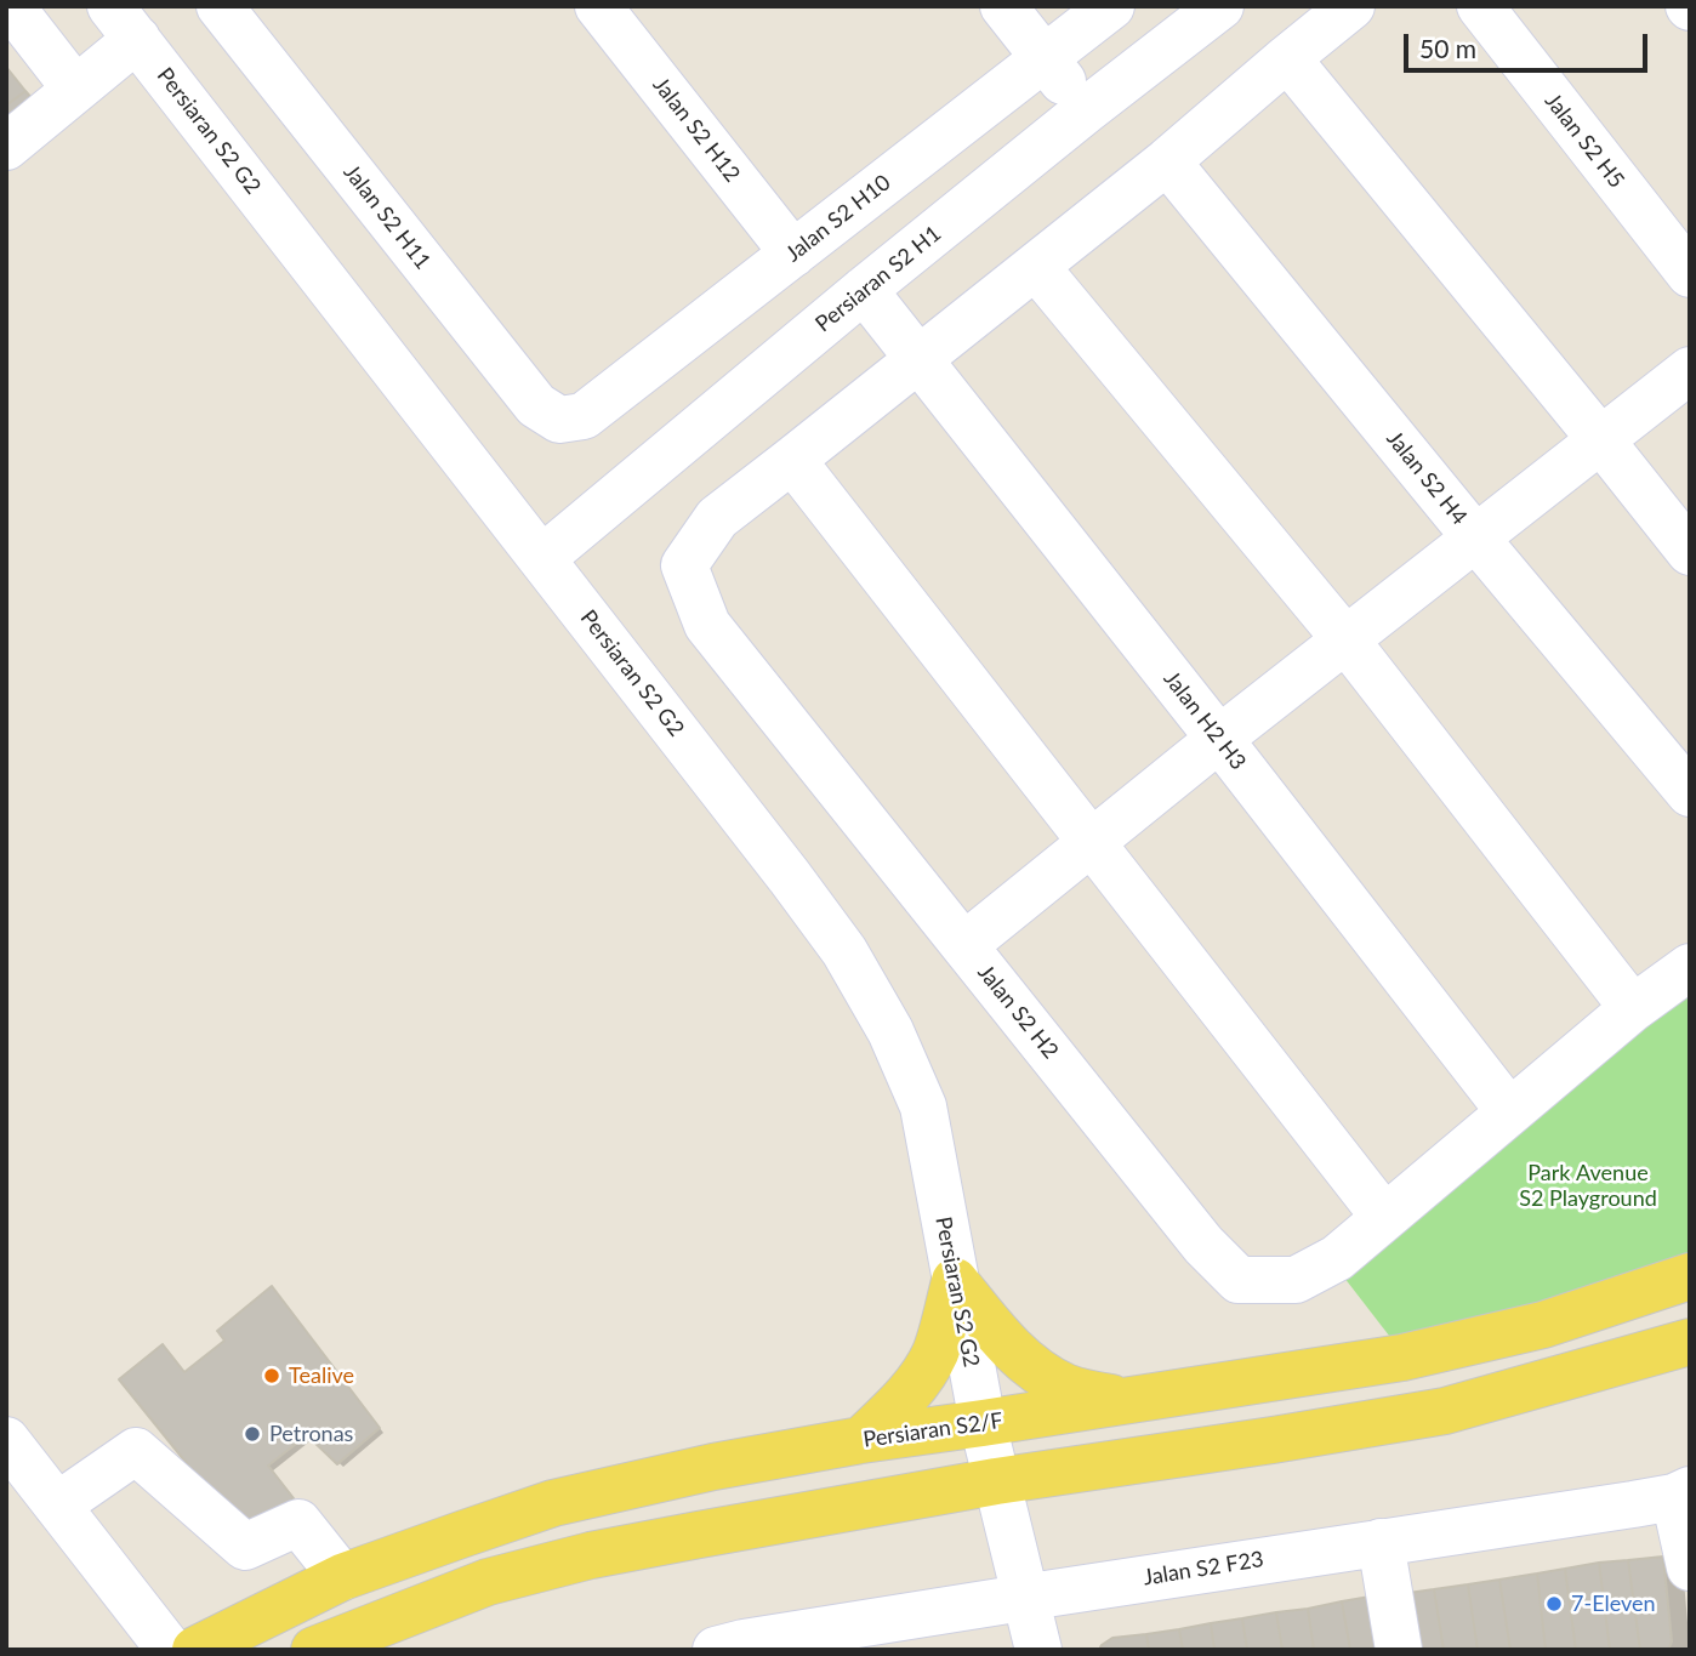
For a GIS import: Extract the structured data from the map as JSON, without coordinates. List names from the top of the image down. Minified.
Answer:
{"streets":{"main road":["Persiaran S2/F"],"street":["Jalan S2 H12","Persiaran S2 G2","Jalan S2 H5","Jalan S2 H11","Jalan S2 H10","Persiaran S2 H1","Jalan S2 H4","Jalan H2 H3","Jalan S2 H2","Jalan S2 F23"]},"crossings":[["Jalan S2 H12","Jalan S2 H10"],["Persiaran S2 G2","Persiaran S2 H1"],["Persiaran S2 G2","Persiaran S2/F"],["Persiaran S2 G2","Jalan S2 F23"],["Jalan S2 H11","Jalan S2 H10"],["Persiaran S2 H1","Jalan H2 H3"]],"parks":["Park Avenue S2 Playground"],"places":["Tealive","Petronas","7-Eleven"],"scale_bar":"50 m"}
